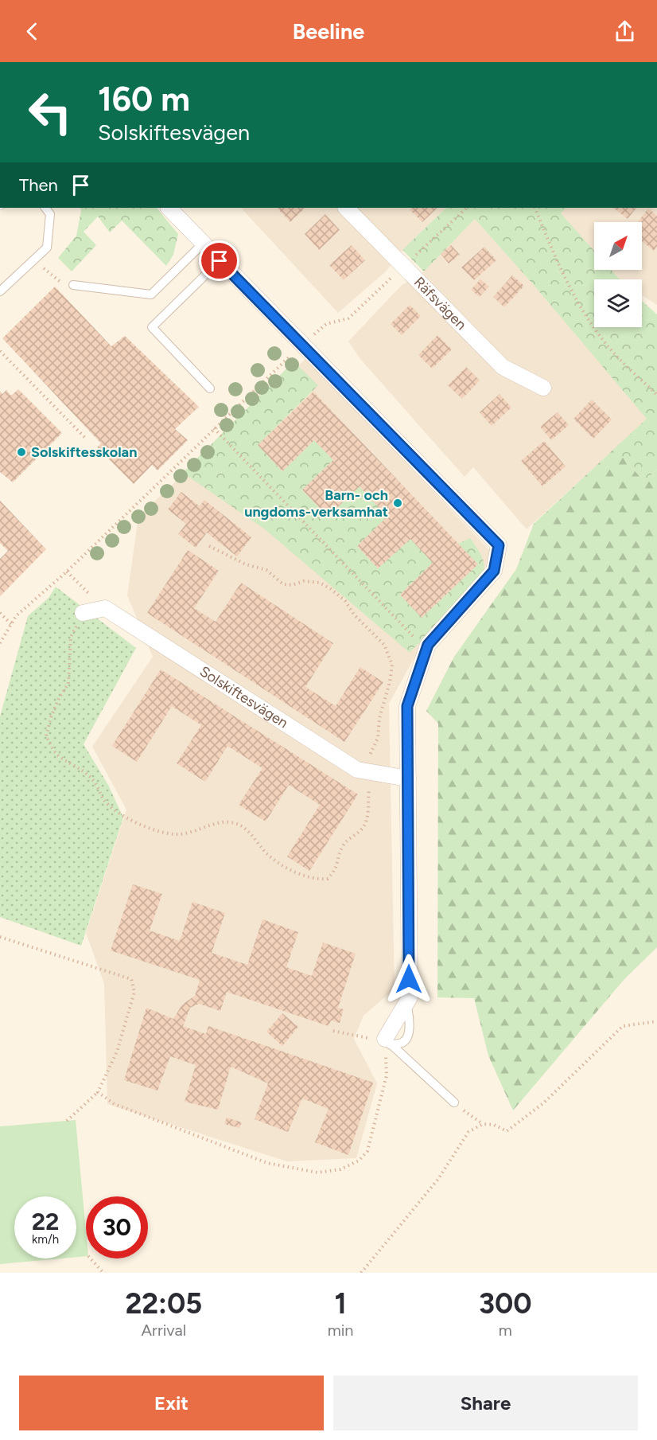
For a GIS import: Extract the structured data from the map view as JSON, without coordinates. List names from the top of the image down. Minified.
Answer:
{"streets":{"street":["Räfsvägen","Solskiftesvägen"]},"places":["Solskiftesskolan","Barn- och ungdoms-verksamhat"],"north":"top right","page":{"header":"Beeline","turn":["160 m","Solskiftesvägen"],"then":"Then","speed":"22 km/h","limit":"30","eta":["22:05","Arrival","1","min","300","m"],"buttons":["Exit","Share"]}}
